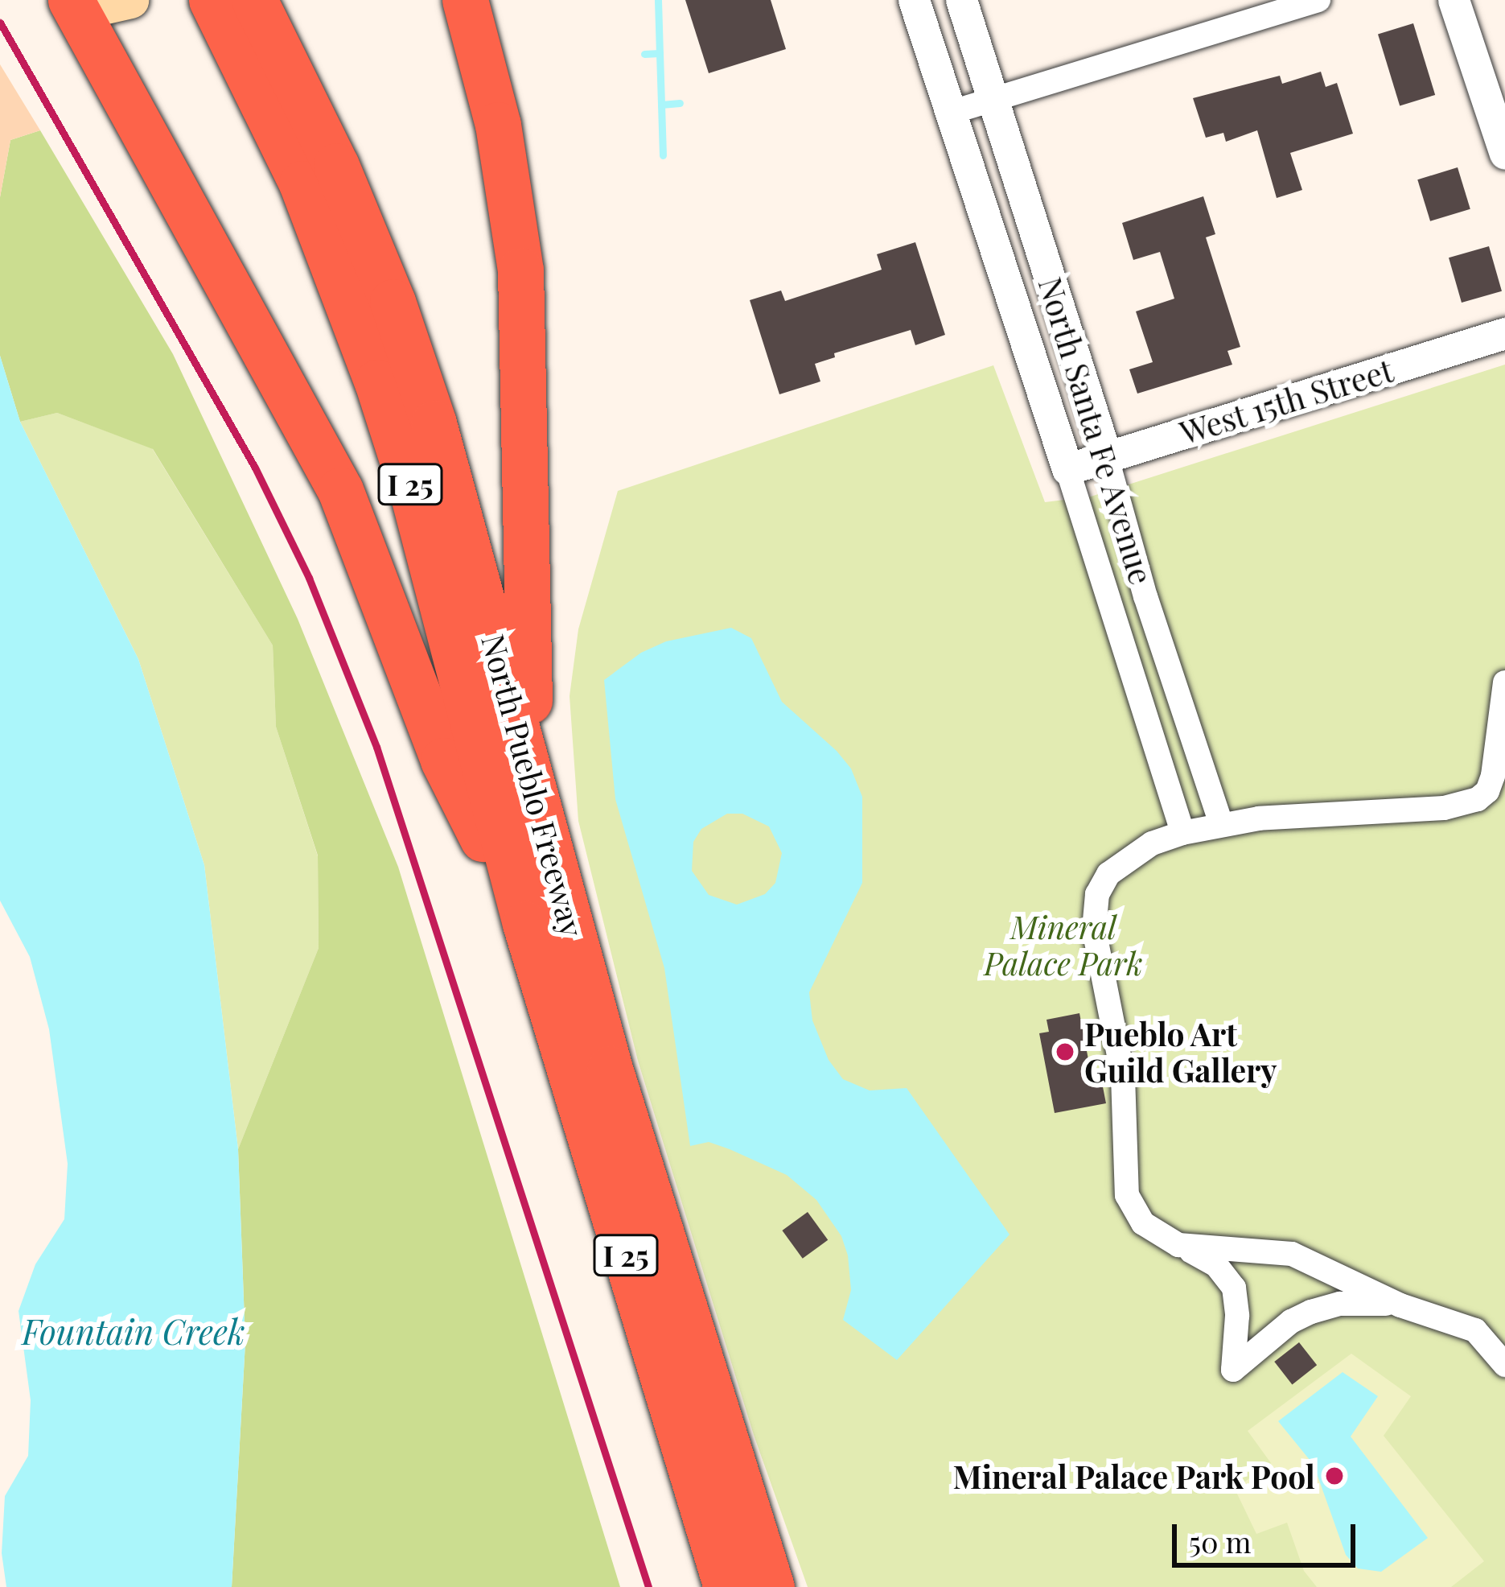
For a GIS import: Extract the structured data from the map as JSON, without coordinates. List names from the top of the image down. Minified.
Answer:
{"streets":{"highway":["I 25","North Pueblo Freeway"],"street":["West 15th Street","North Santa Fe Avenue"]},"crossings":[["West 15th Street","North Santa Fe Avenue"]],"water":["Fountain Creek"],"parks":["Mineral Palace Park"],"places":["Pueblo Art Guild Gallery","Mineral Palace Park Pool"],"scale_bar":"50 m"}
